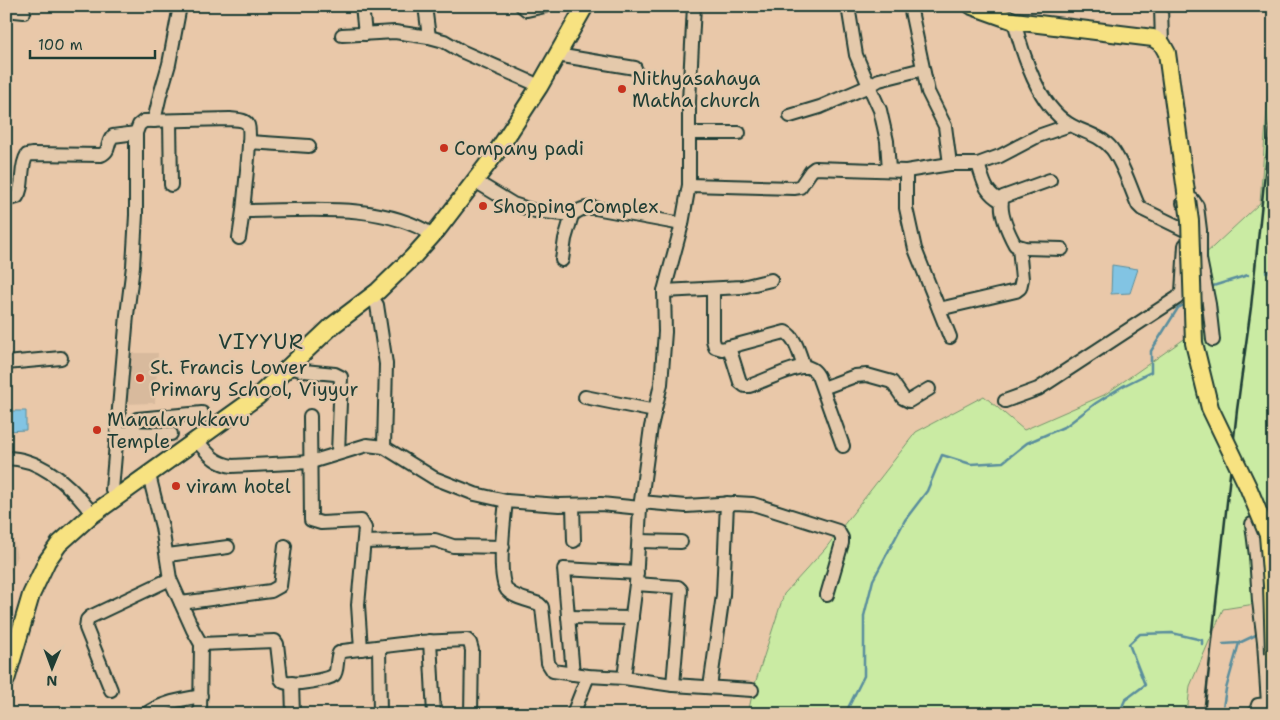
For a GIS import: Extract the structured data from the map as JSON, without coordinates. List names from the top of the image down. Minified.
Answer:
{"districts":["VIYYUR"],"places":["Nithyasahaya Matha church","Company padi","Shopping Complex","St. Francis Lower Primary School, Viyyur","Manalarukkavu Temple","viram hotel"],"scale_bar":"100 m","north":"bottom"}
